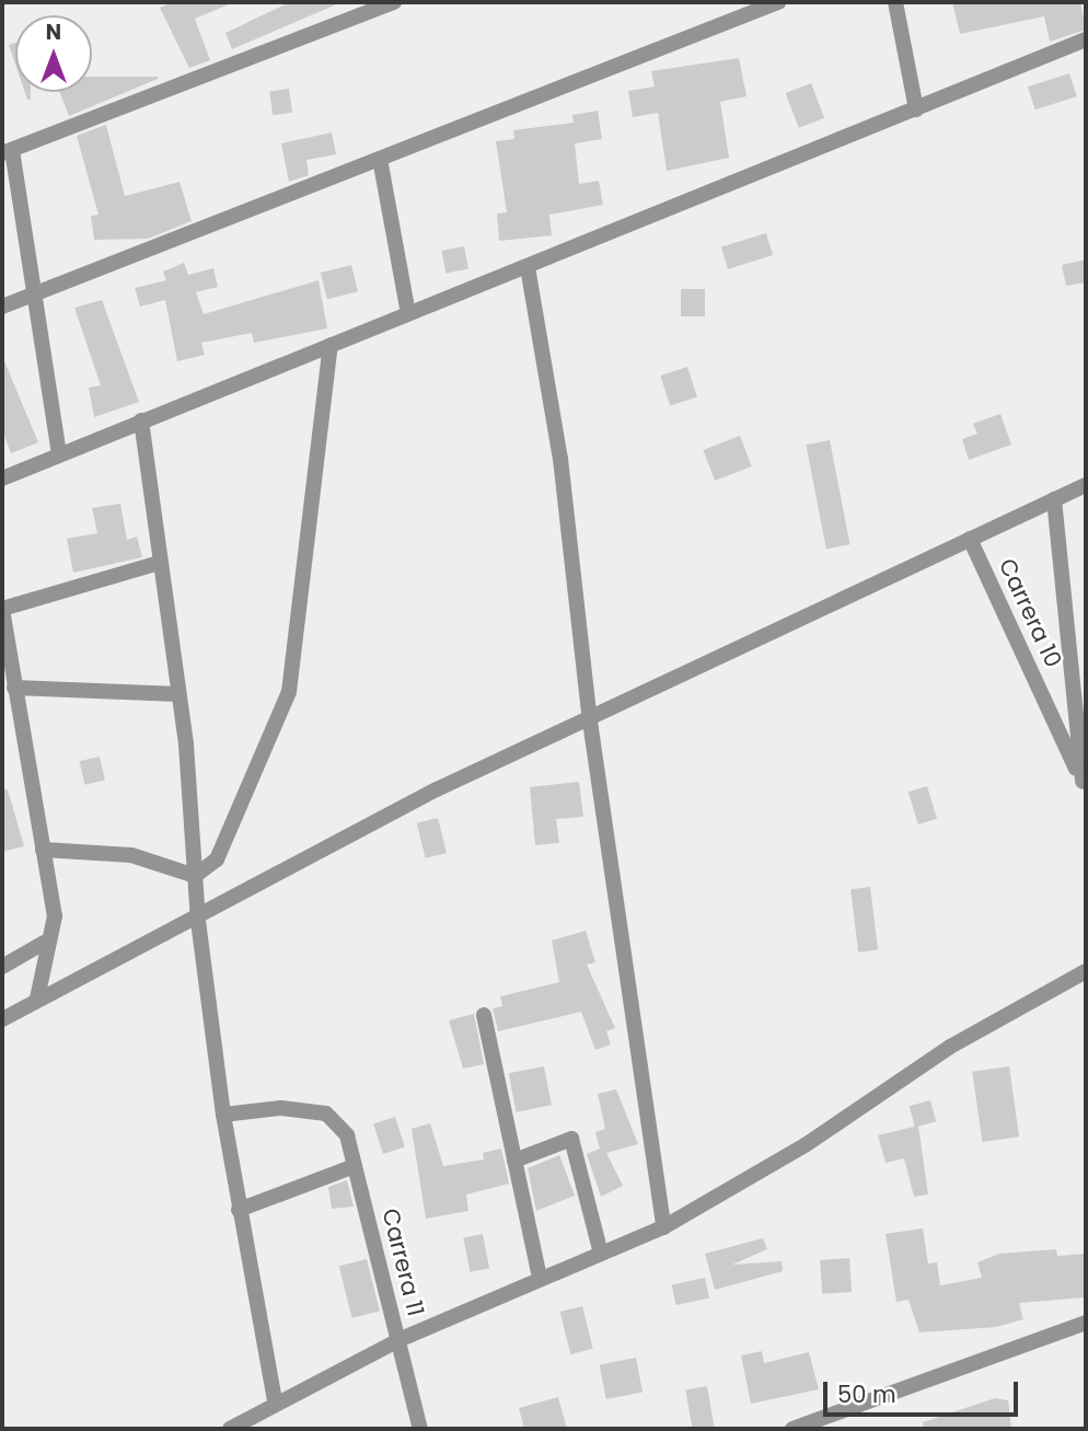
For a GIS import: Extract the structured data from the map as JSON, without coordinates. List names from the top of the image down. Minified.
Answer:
{"streets":{"street":["Carrera 10","Carrera 11"]},"scale_bar":"50 m","north":"top"}
